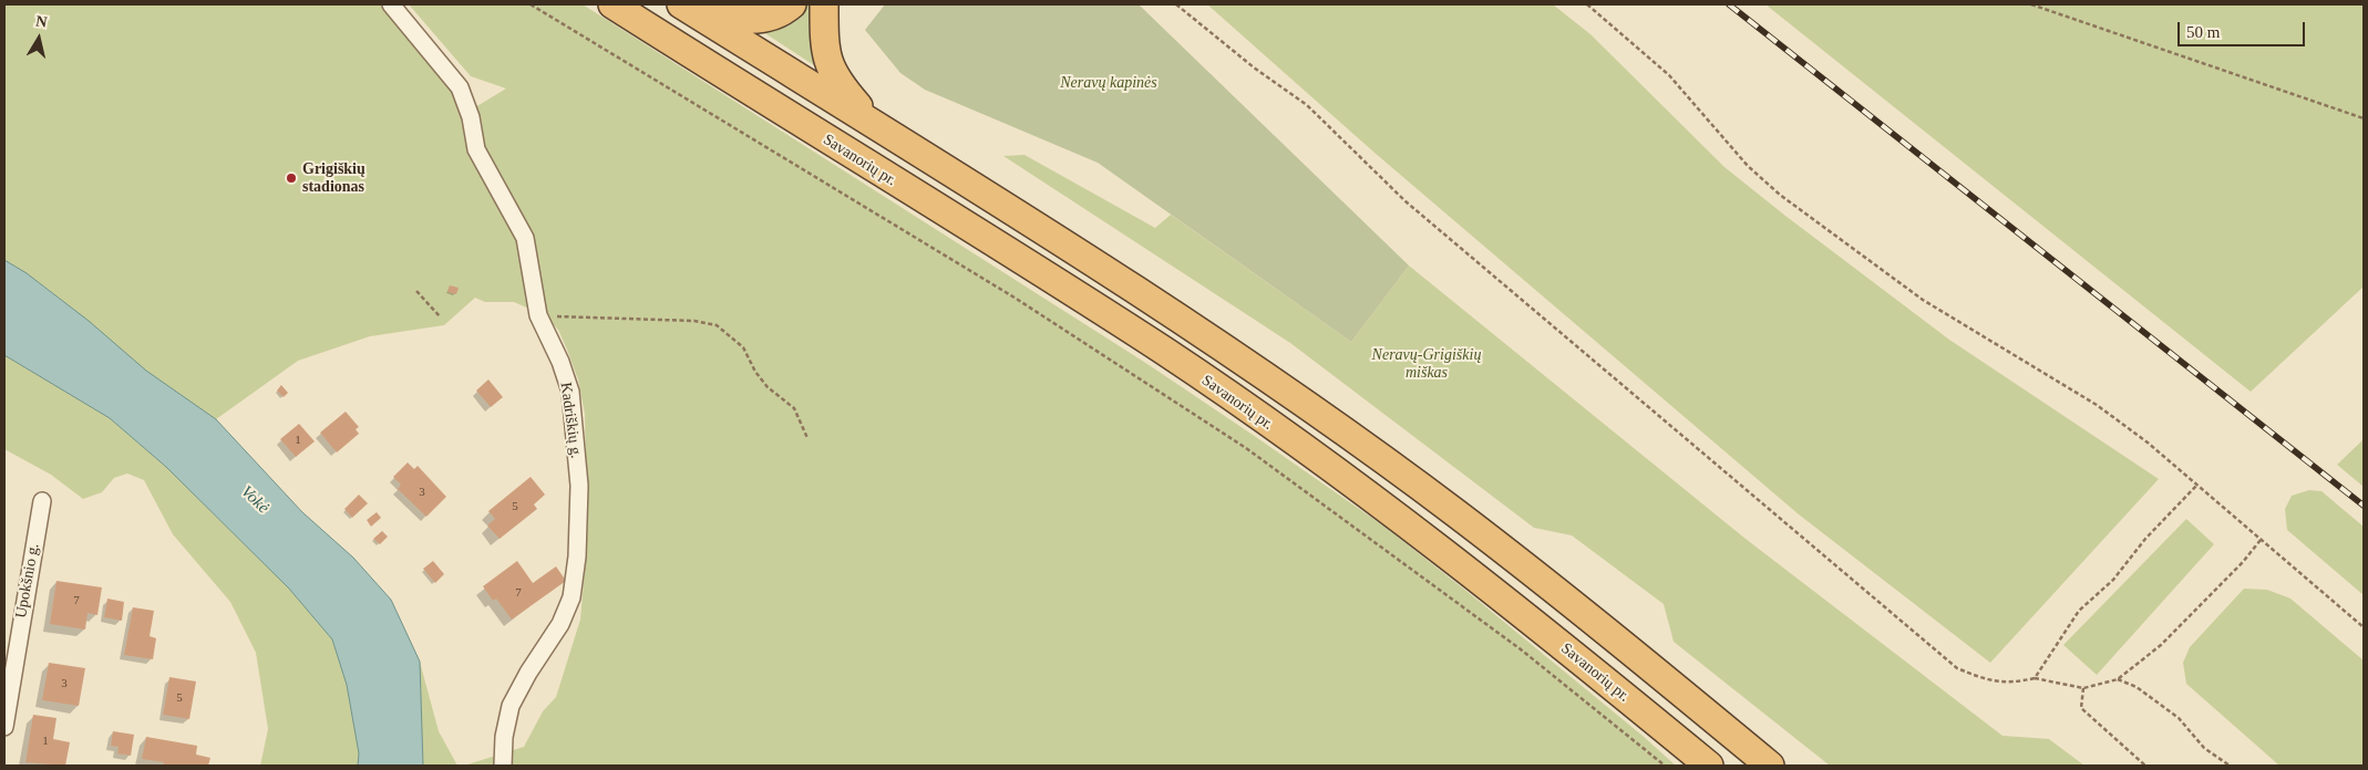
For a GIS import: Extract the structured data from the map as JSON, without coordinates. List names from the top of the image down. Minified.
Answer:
{"streets":{"highway":["Savanorių pr."],"street":["Kadriškių g.","Upokšnio g."]},"water":["Vokė"],"parks":["Neravų kapinės","Neravų-Grigiškių miškas"],"places":["Grigiškių stadionas"],"house_numbers":["1","3","5","7","7","3","5","1"],"scale_bar":"50 m","north":"top"}
